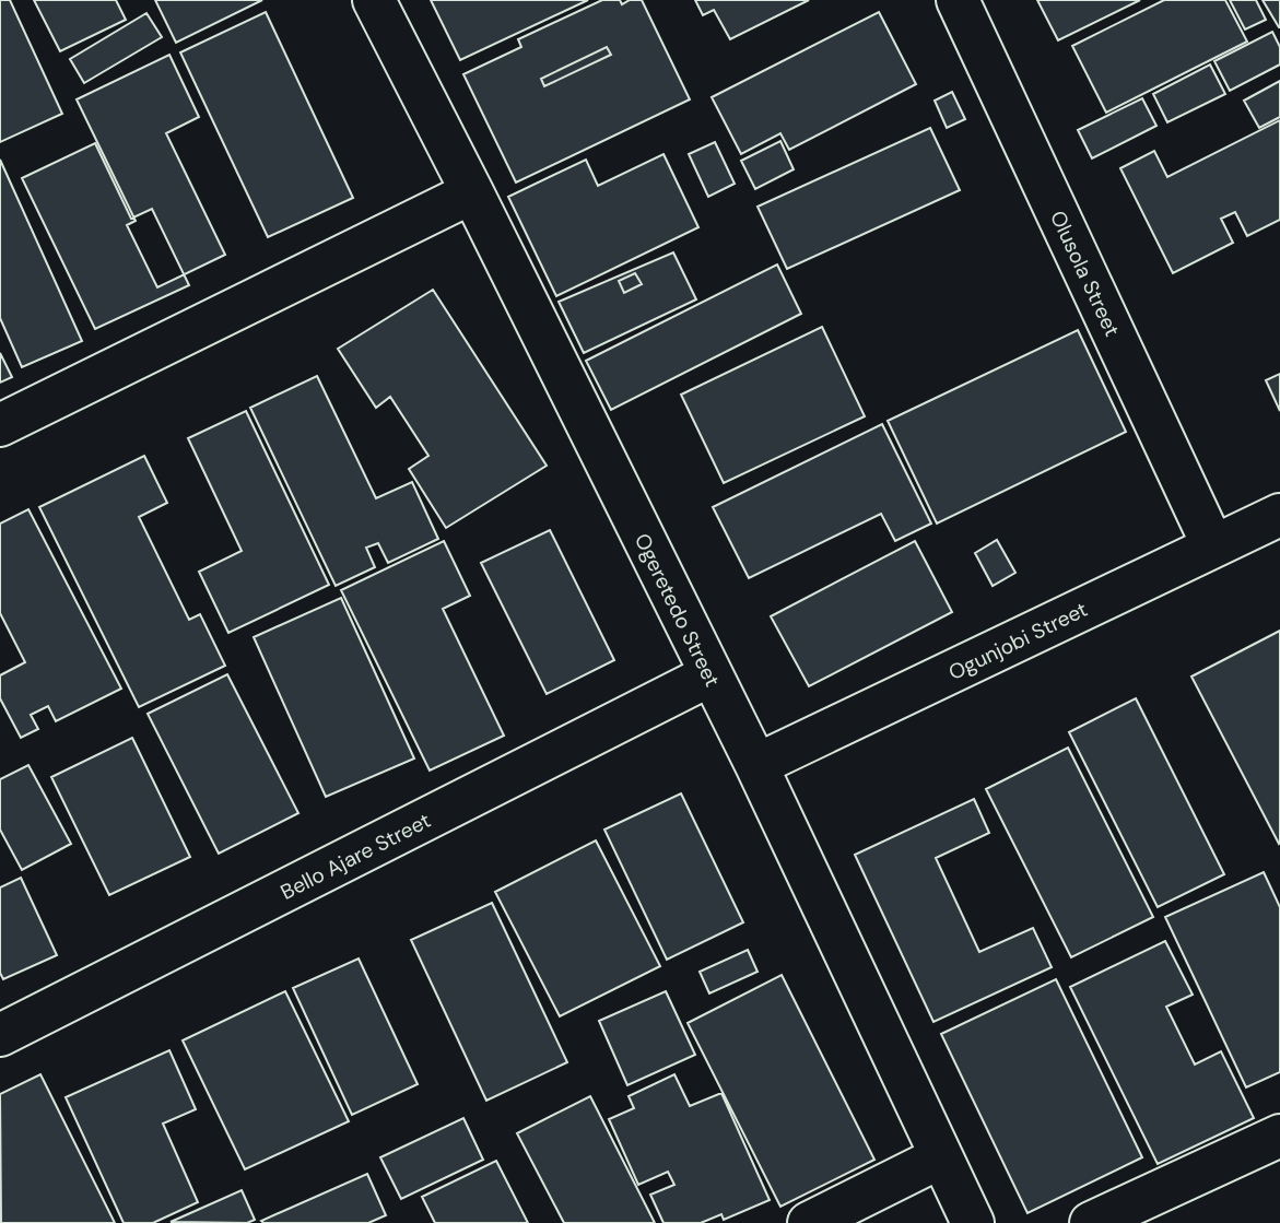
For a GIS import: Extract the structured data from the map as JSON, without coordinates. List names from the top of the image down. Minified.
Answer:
{"streets":{"street":["Olusola Street","Ogeretedo Street","Ogunjobi Street","Bello Ajare Street"]},"crossings":[["Olusola Street","Ogunjobi Street"],["Ogeretedo Street","Ogunjobi Street"],["Ogeretedo Street","Bello Ajare Street"]]}
